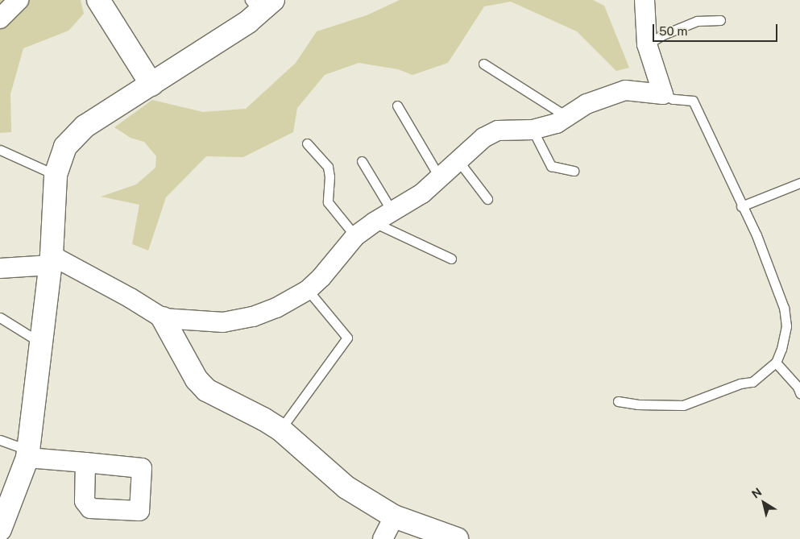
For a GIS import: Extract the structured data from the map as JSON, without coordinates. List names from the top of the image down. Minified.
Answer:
{"scale_bar":"50 m","north":"top left"}
